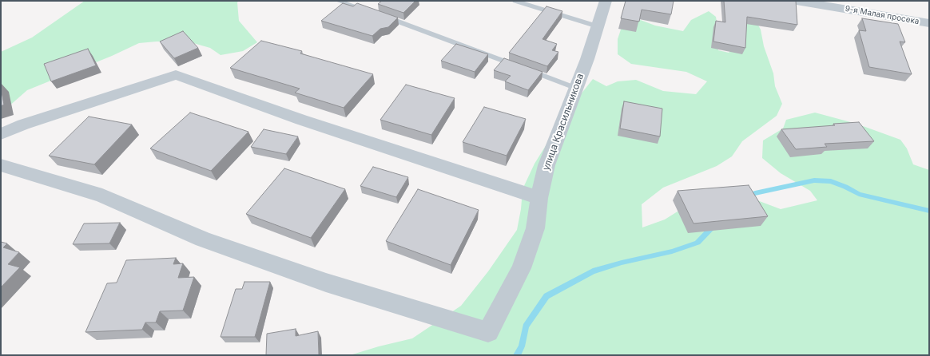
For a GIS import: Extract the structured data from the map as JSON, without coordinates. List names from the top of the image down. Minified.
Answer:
{"streets":{"street":["9-я Малая просека","улица Красильникова"]}}
